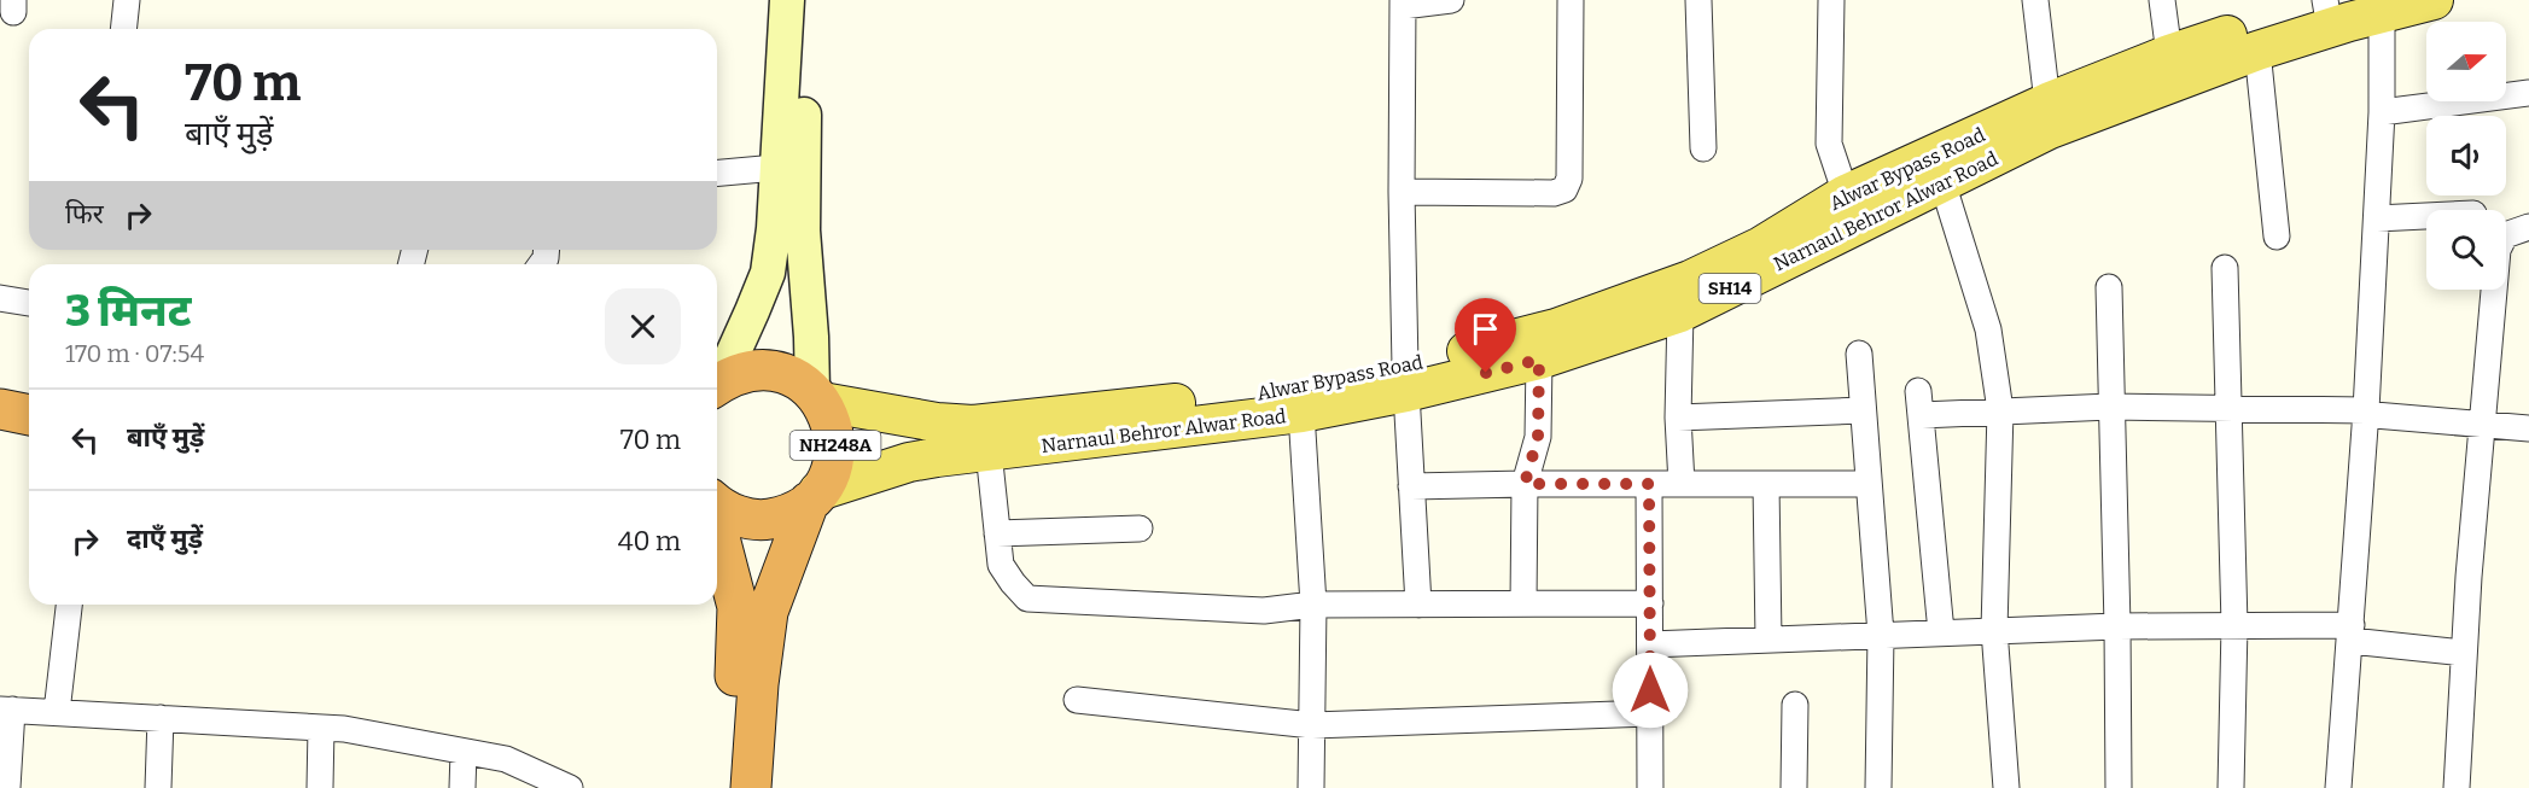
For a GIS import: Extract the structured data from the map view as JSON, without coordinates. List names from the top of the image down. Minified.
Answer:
{"streets":{"highway":["NH248A"],"main road":["Alwar Bypass Road","Narnaul Behror Alwar Road","SH14"]},"crossings":[["Alwar Bypass Road","Narnaul Behror Alwar Road"],["Alwar Bypass Road","SH14"],["Narnaul Behror Alwar Road","SH14"],["SH14","NH248A"]],"north":"right","page":{"turn":["70 m","बाएँ मुड़ें"],"then":"फिर","heading":["3 मिनट","170 m · 07:54"],"list":[{"name":"बाएँ मुड़ें","value":"70 m"},{"name":"दाएँ मुड़ें","value":"40 m"}]}}
